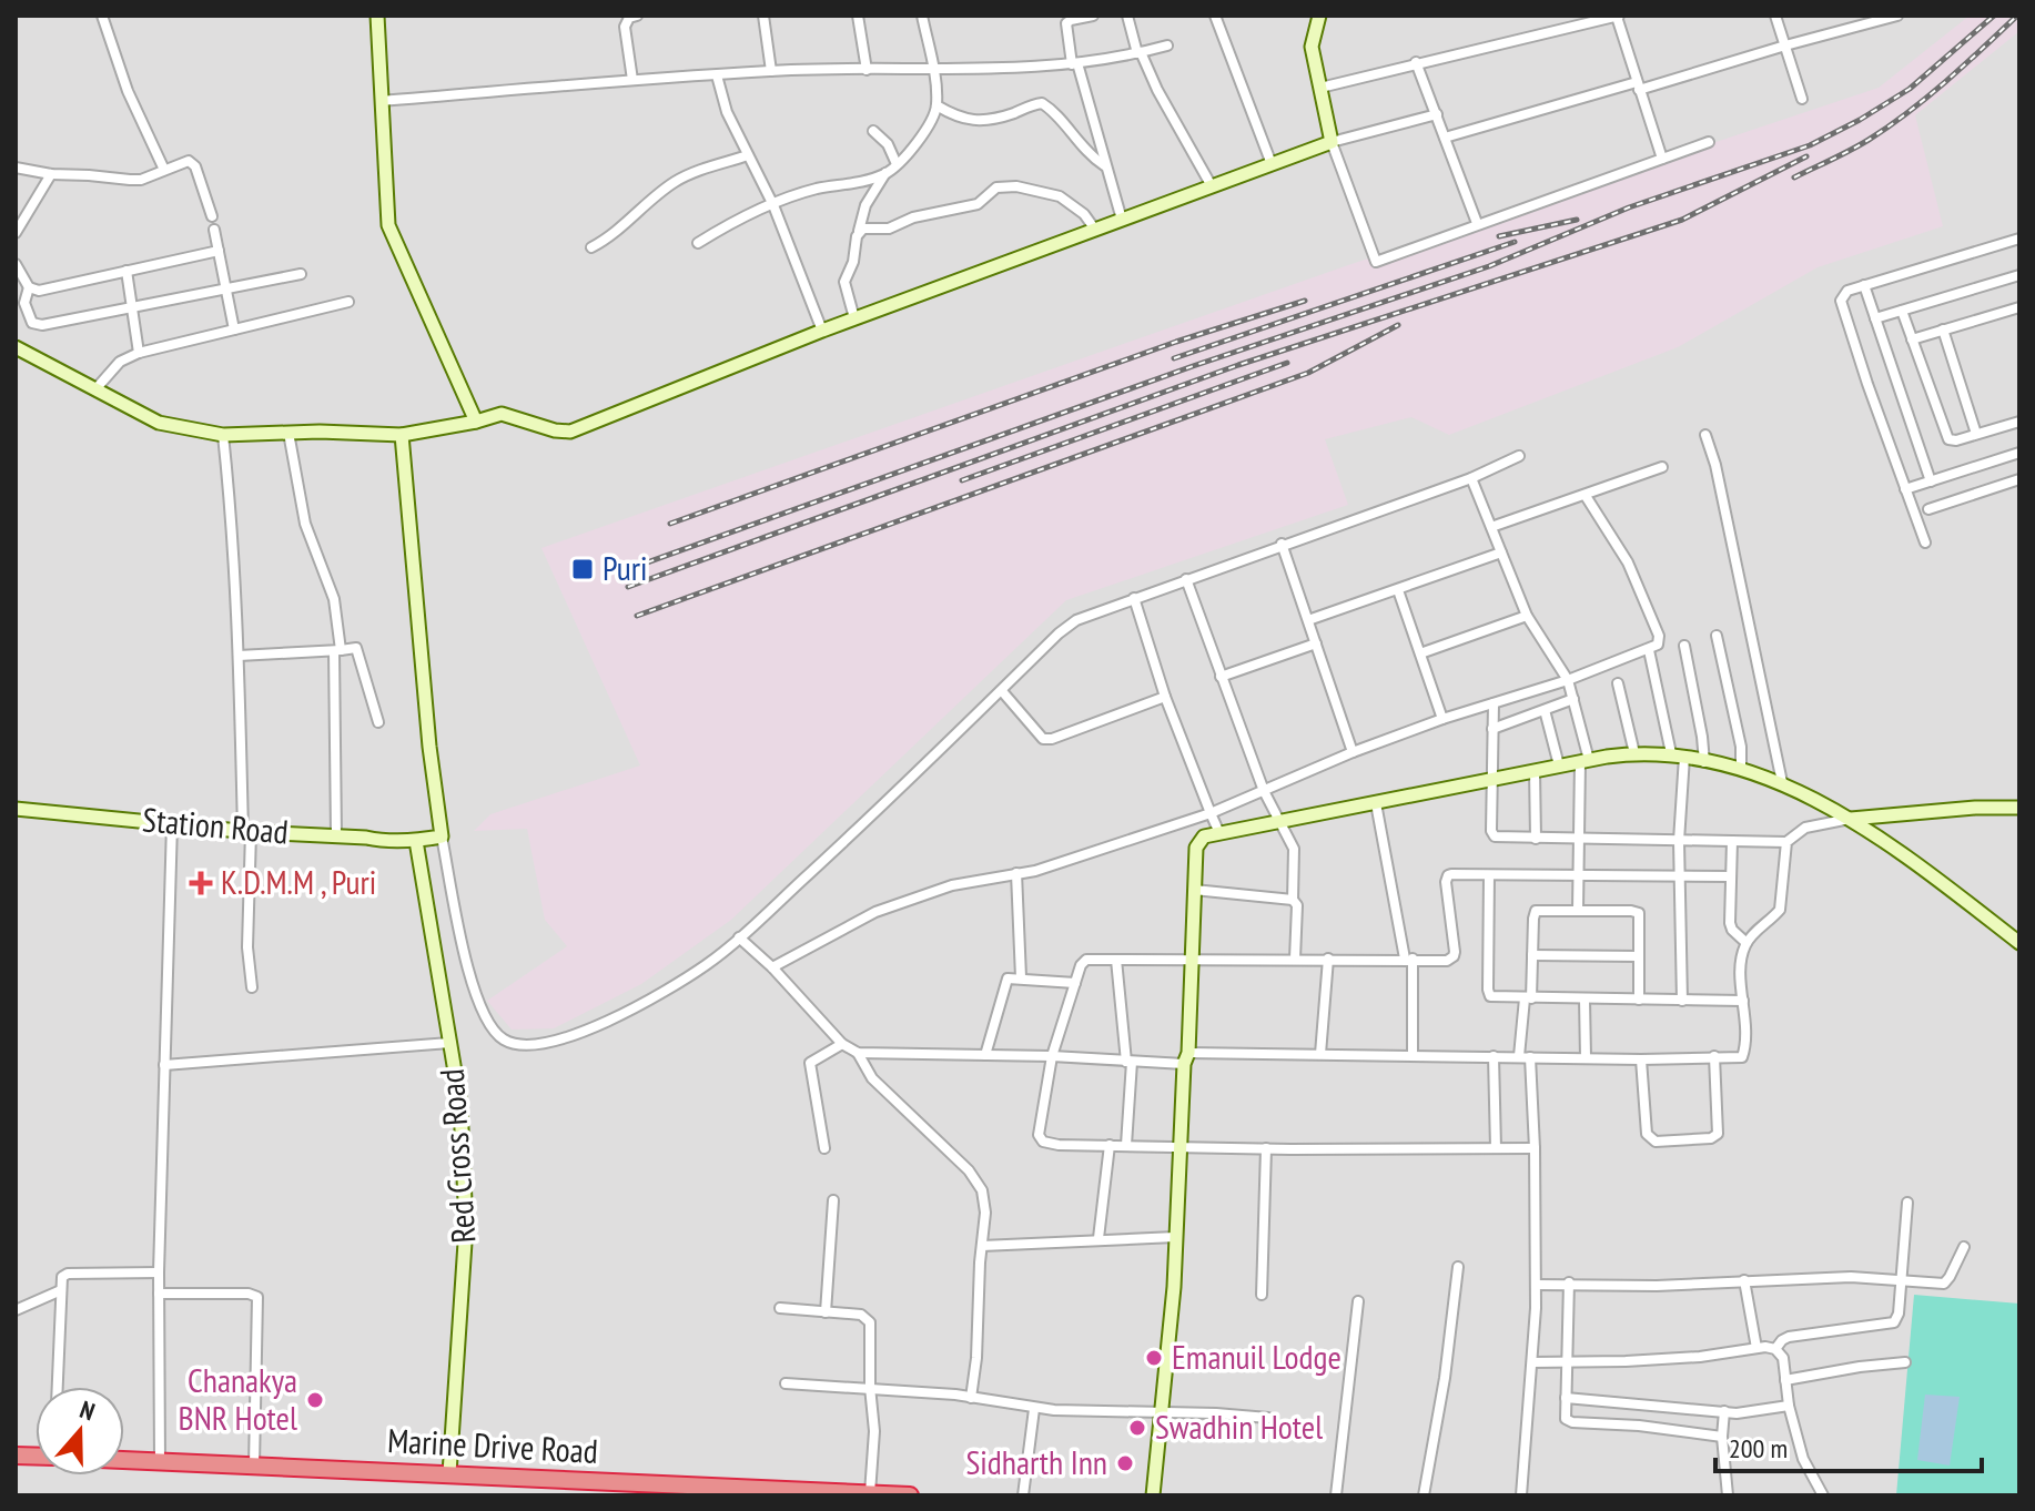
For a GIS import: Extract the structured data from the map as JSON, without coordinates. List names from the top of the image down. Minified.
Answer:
{"streets":{"highway":["Marine Drive Road"],"main road":["Station Road","Red Cross Road"]},"crossings":[["Station Road","Red Cross Road"],["Red Cross Road","Marine Drive Road"]],"places":{"transit":["Puri"],"health":["K.D.M.M , Puri"],"other":["Emanuil Lodge","Chanakya BNR Hotel","Swadhin Hotel","Sidharth Inn"]},"scale_bar":"200 m","north":"top"}
